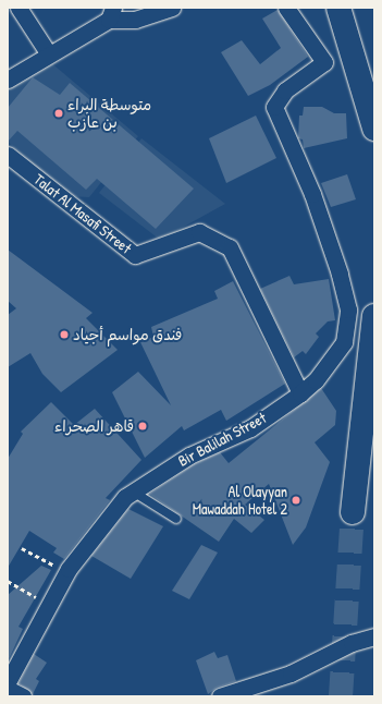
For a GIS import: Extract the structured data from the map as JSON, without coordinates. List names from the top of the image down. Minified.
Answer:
{"streets":{"street":["Talat Al Masafi Street","Bir Balilah Street"]},"crossings":[["Talat Al Masafi Street","Bir Balilah Street"]],"places":["متوسطة البراء بن عازب","فندق مواسم أجياد","قاهر الصحراء","Al Olayyan Mawaddah Hotel 2"]}
